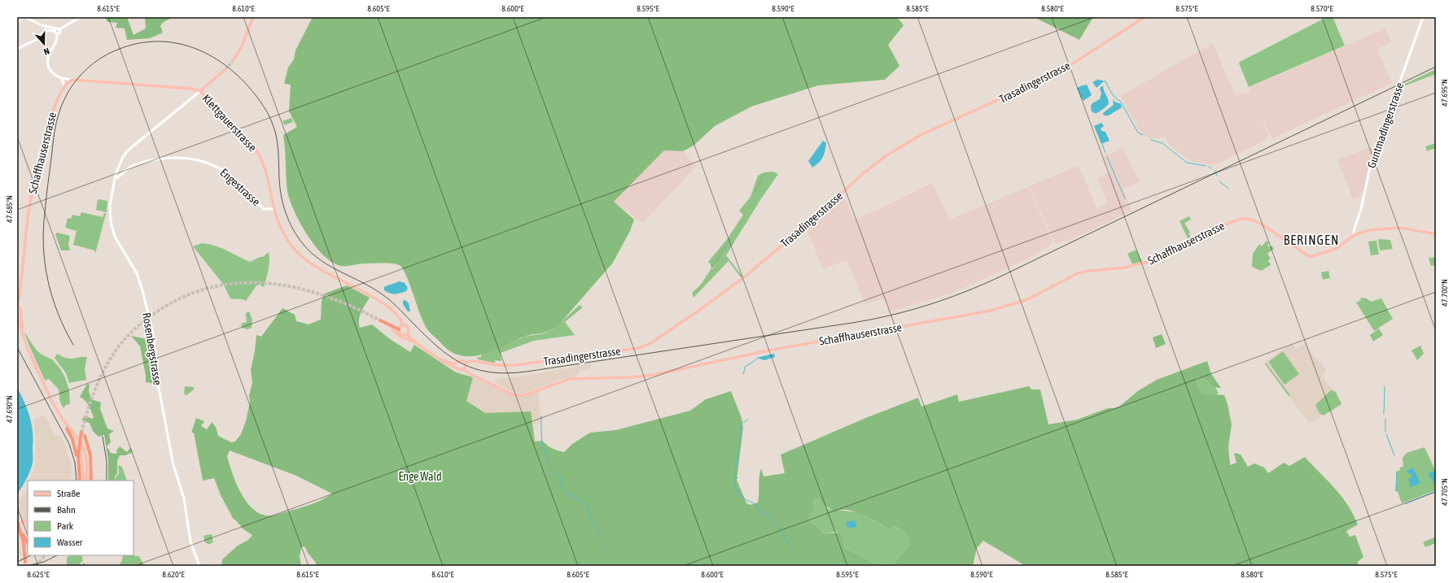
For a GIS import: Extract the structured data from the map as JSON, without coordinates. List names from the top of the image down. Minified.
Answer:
{"streets":{"main road":["Trasadingerstrasse","Klettgauerstrasse","Schaffhauserstrasse"],"street":["Guntmadingerstrasse","Engestrasse","Rosenbergstrasse"]},"crossings":[["Klettgauerstrasse","Engestrasse"],["Klettgauerstrasse","Rosenbergstrasse"],["Guntmadingerstrasse","Schaffhauserstrasse"],["Engestrasse","Rosenbergstrasse"]],"districts":["BERINGEN"],"parks":["Enge Wald"],"legend":["Straße","Bahn","Park","Wasser"],"north":"bottom","coordinates":["8.615°E","8.610°E","8.605°E","8.600°E","8.595°E","8.590°E","8.585°E","8.580°E","8.575°E","8.570°E","47.695°N","47.685°N","47.700°N","47.690°N","47.705°N","8.625°E","8.620°E"]}
